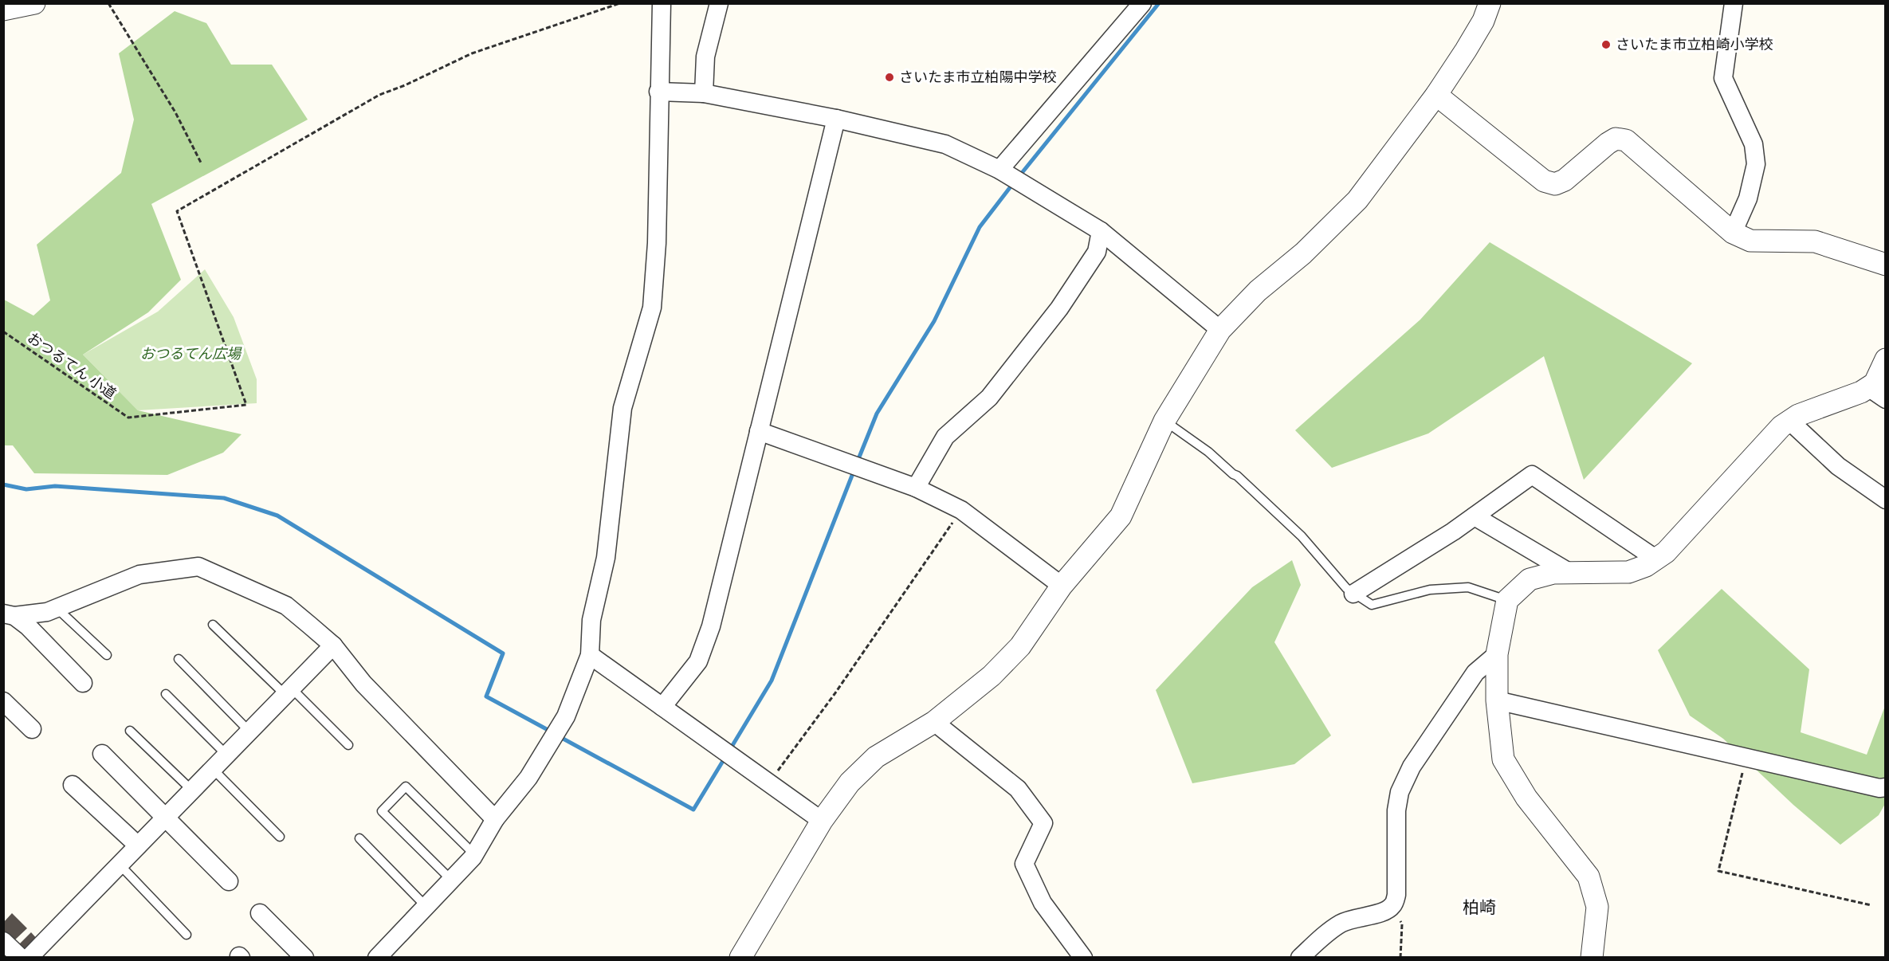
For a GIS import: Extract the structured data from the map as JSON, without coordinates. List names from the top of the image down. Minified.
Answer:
{"streets":{"path":["おつるてん 小道"]},"districts":["柏崎"],"parks":["おつるてん広場"],"places":["さいたま市立柏崎小学校","さいたま市立柏陽中学校"]}
